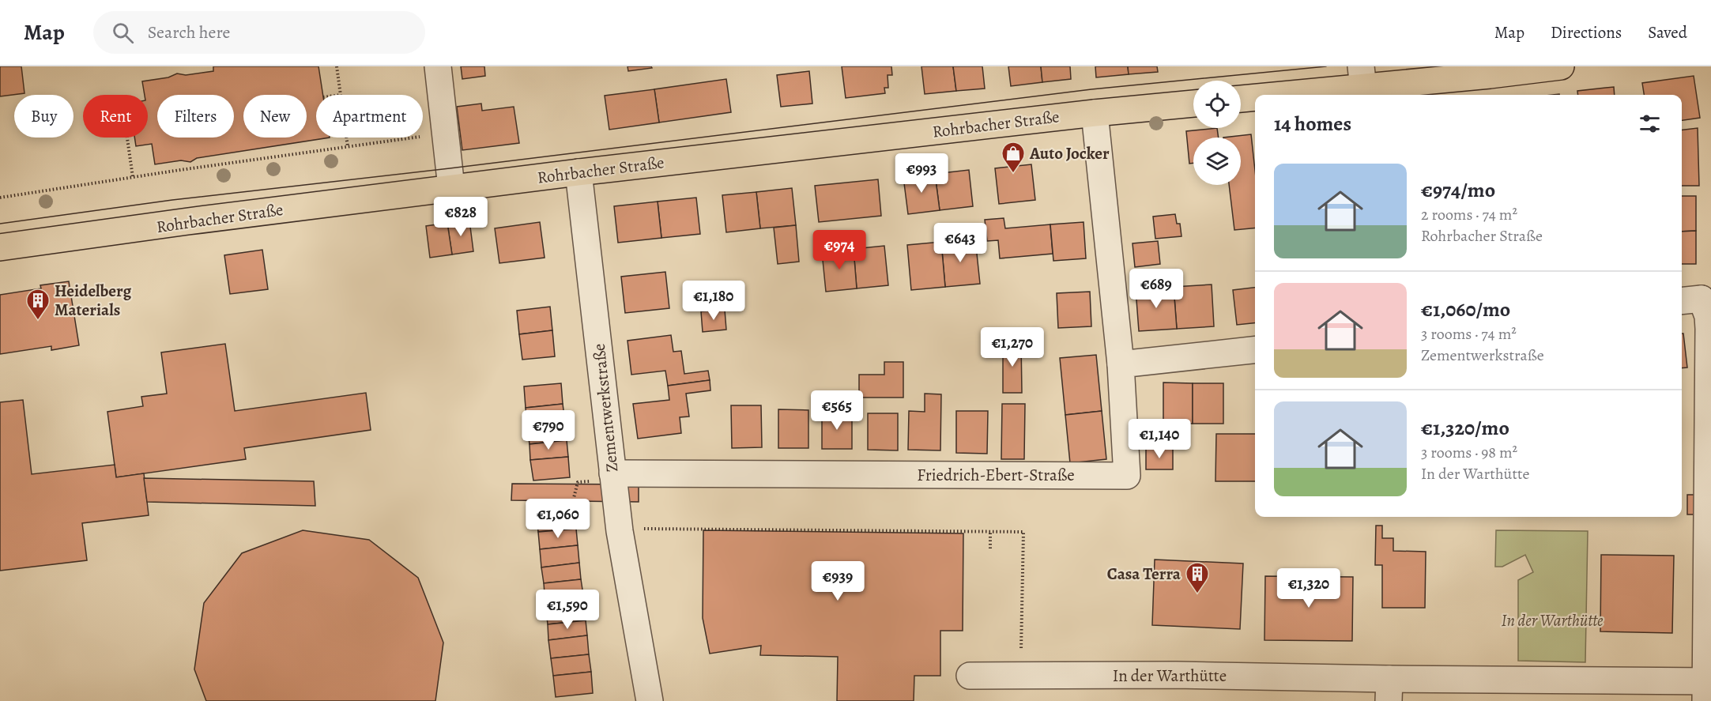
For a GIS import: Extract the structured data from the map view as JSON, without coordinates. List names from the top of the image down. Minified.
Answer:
{"streets":{"main road":["Rohrbacher Straße"],"street":["Zementwerkstraße","Friedrich-Ebert-Straße","In der Warthütte"]},"crossings":[["Rohrbacher Straße","Zementwerkstraße"],["Zementwerkstraße","Friedrich-Ebert-Straße"]],"parks":["In der Warthütte"],"places":{"shop":["Auto Jocker"],"building":["Heidelberg Materials","Casa Terra"]},"page":{"header":"Map","search":"Search here","nav":["Map","Directions","Saved"],"chip":["Buy","Rent","Filters","New","Apartment"],"heading":"14 homes","list":[{"name":"€974/mo","note":"2 rooms · 74 m² · Rohrbacher Straße"},{"name":"€1,060/mo","note":"3 rooms · 74 m² · Zementwerkstraße"},{"name":"€1,320/mo","note":"3 rooms · 98 m² · In der Warthütte"}],"price":["€993","€828","€643","€974","€689","€1,180","€1,270","€565","€790","€1,140","€1,060","€939","€1,320","€1,590"]}}
